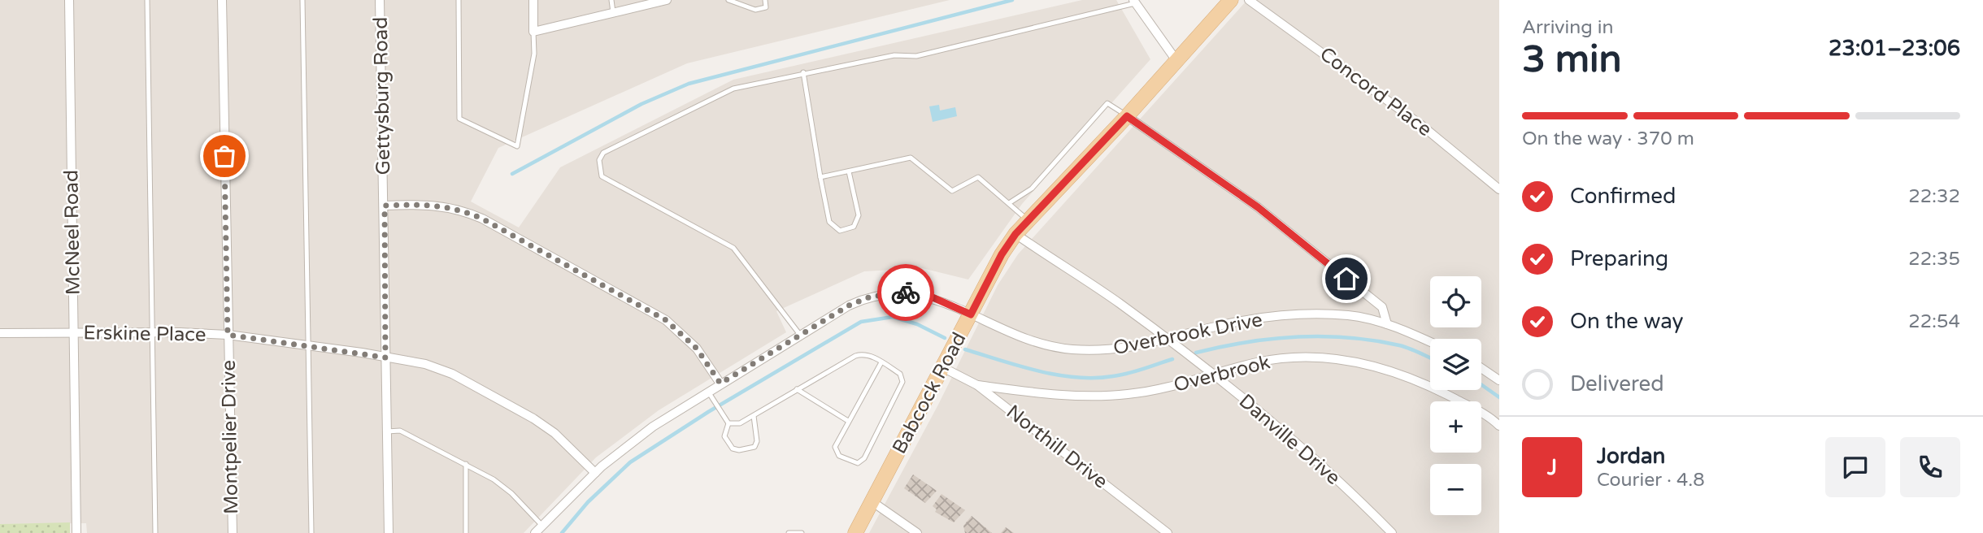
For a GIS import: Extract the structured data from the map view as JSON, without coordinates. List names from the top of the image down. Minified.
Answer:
{"streets":{"main road":["Babcock Road"],"street":["Concord Place","Gettysburg Road","McNeel Road","Erskine Place","Overbrook Drive","Overbrook","Montpelier Drive","Danville Drive","Northill Drive"]},"crossings":[["Gettysburg Road","Erskine Place"],["McNeel Road","Erskine Place"],["Erskine Place","Overbrook Drive"],["Erskine Place","Montpelier Drive"],["Overbrook Drive","Babcock Road"],["Overbrook Drive","Danville Drive"],["Overbrook","Danville Drive"],["Overbrook","Northill Drive"],["Babcock Road","Danville Drive"],["Babcock Road","Northill Drive"]],"page":{"heading":["3 min","Arriving in","23:01–23:06"],"panel":["Jordan","Courier · 4.8"],"bar":"On the way · 370 m","list":[["Confirmed","22:32"],["Preparing","22:35"],["On the way","22:54"],"Delivered"],"map_buttons":["+","−"],"round":"J"}}
